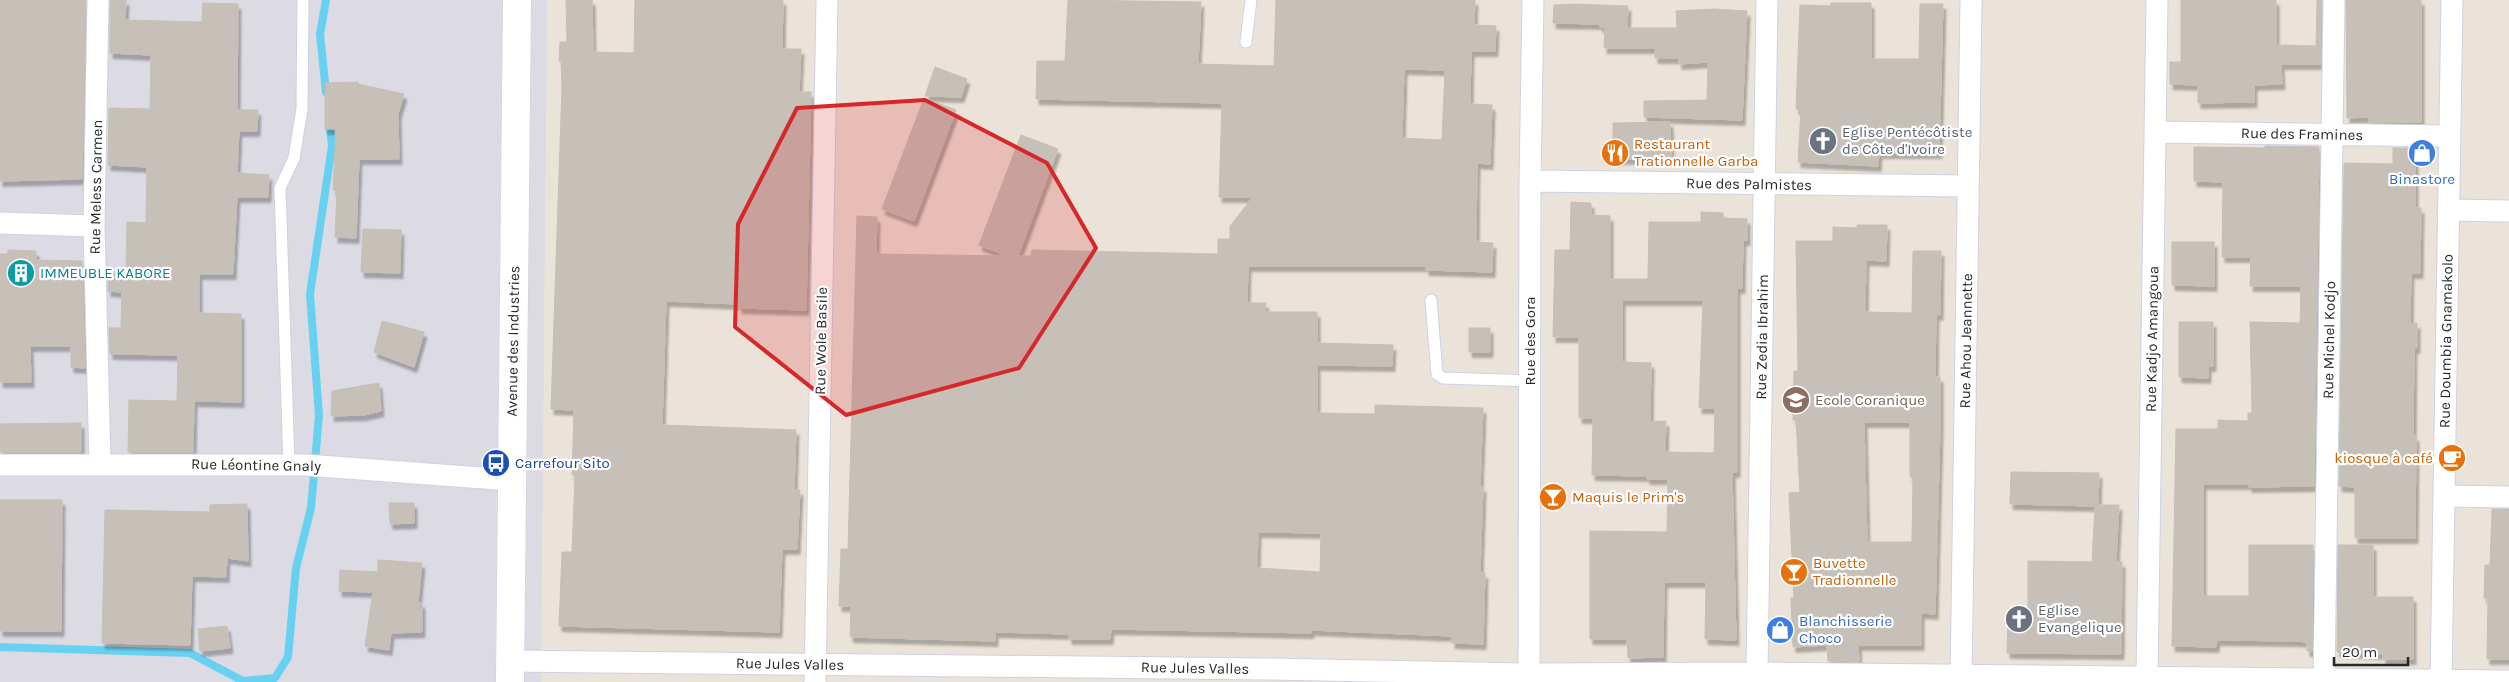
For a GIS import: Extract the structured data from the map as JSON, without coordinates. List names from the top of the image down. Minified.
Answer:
{"streets":{"street":["Rue des Framines","Rue des Palmistes","Rue Meless Carmen","Rue Zedia Ibrahim","Rue Kadjo Amangoua","Rue Michel Kodjo","Avenue des Industries","Rue Wole Basile","Rue des Gora","Rue Ahou Jeannette","Rue Doumbia Gnamakolo","Rue Léontine Gnaly","Rue Jules Valles"]},"crossings":[["Rue des Framines","Rue Kadjo Amangoua"],["Rue des Framines","Rue Michel Kodjo"],["Rue des Framines","Rue Doumbia Gnamakolo"],["Rue des Palmistes","Rue Zedia Ibrahim"],["Rue des Palmistes","Rue des Gora"],["Rue des Palmistes","Rue Ahou Jeannette"],["Rue Meless Carmen","Rue Léontine Gnaly"],["Rue Zedia Ibrahim","Rue Jules Valles"],["Rue Kadjo Amangoua","Rue Jules Valles"],["Rue Michel Kodjo","Rue Jules Valles"],["Avenue des Industries","Rue Léontine Gnaly"],["Avenue des Industries","Rue Jules Valles"],["Rue Wole Basile","Rue Jules Valles"],["Rue des Gora","Rue Jules Valles"],["Rue Ahou Jeannette","Rue Jules Valles"],["Rue Doumbia Gnamakolo","Rue Jules Valles"]],"places":{"church":["Eglise Pentécôtiste de Côte d'Ivoire","Eglise Evangelique"],"restaurant":["Restaurant Trationnelle Garba"],"shop":["Binastore","Blanchisserie Choco"],"building":["IMMEUBLE KABORE"],"school or university":["Ecole Coranique"],"cafe":["kiosque à café"],"bus stop":["Carrefour Sito"],"bar":["Maquis le Prim's","Buvette Tradionnelle"]},"scale_bar":"20 m"}
